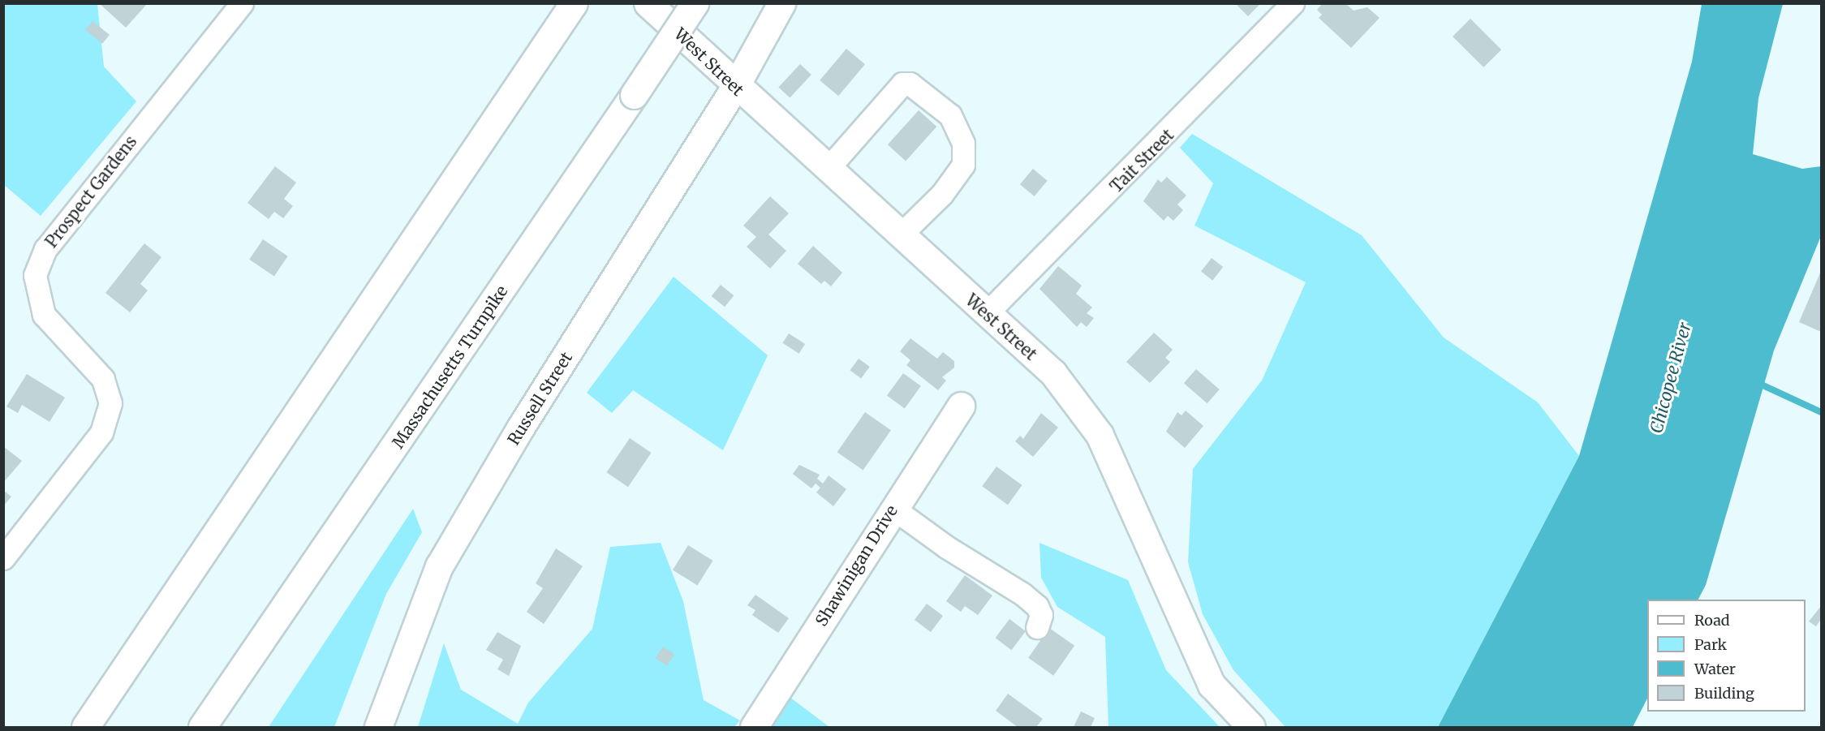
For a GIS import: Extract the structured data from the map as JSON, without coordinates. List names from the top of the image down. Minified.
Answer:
{"streets":{"main road":["West Street","Massachusetts Turnpike","Russell Street","Shawinigan Drive"],"street":["Tait Street","Prospect Gardens"]},"crossings":[["West Street","Tait Street"],["West Street","Russell Street"]],"water":["Chicopee River"],"legend":["Road","Park","Water","Building"]}
